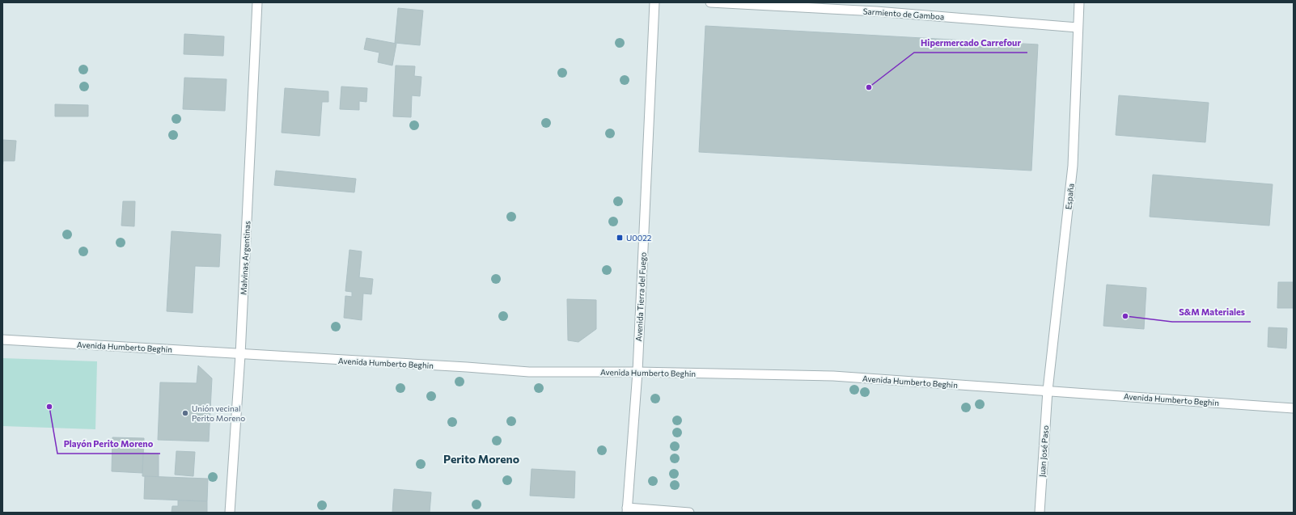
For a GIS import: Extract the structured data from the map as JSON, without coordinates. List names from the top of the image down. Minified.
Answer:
{"streets":{"street":["Sarmiento de Gamboa","España","Malvinas Argentinas","Avenida Tierra del Fuego","Avenida Humberto Beghin","Juan José Paso"]},"crossings":[["Sarmiento de Gamboa","España"],["España","Avenida Humberto Beghin"],["España","Juan José Paso"],["Malvinas Argentinas","Avenida Humberto Beghin"],["Avenida Tierra del Fuego","Avenida Humberto Beghin"],["Avenida Humberto Beghin","Juan José Paso"]],"districts":["Perito Moreno"],"places":{"other":["Hipermercado Carrefour","S&M Materiales","Playón Perito Moreno","Unión vecinal Perito Moreno"],"transit":["U0022"]}}
